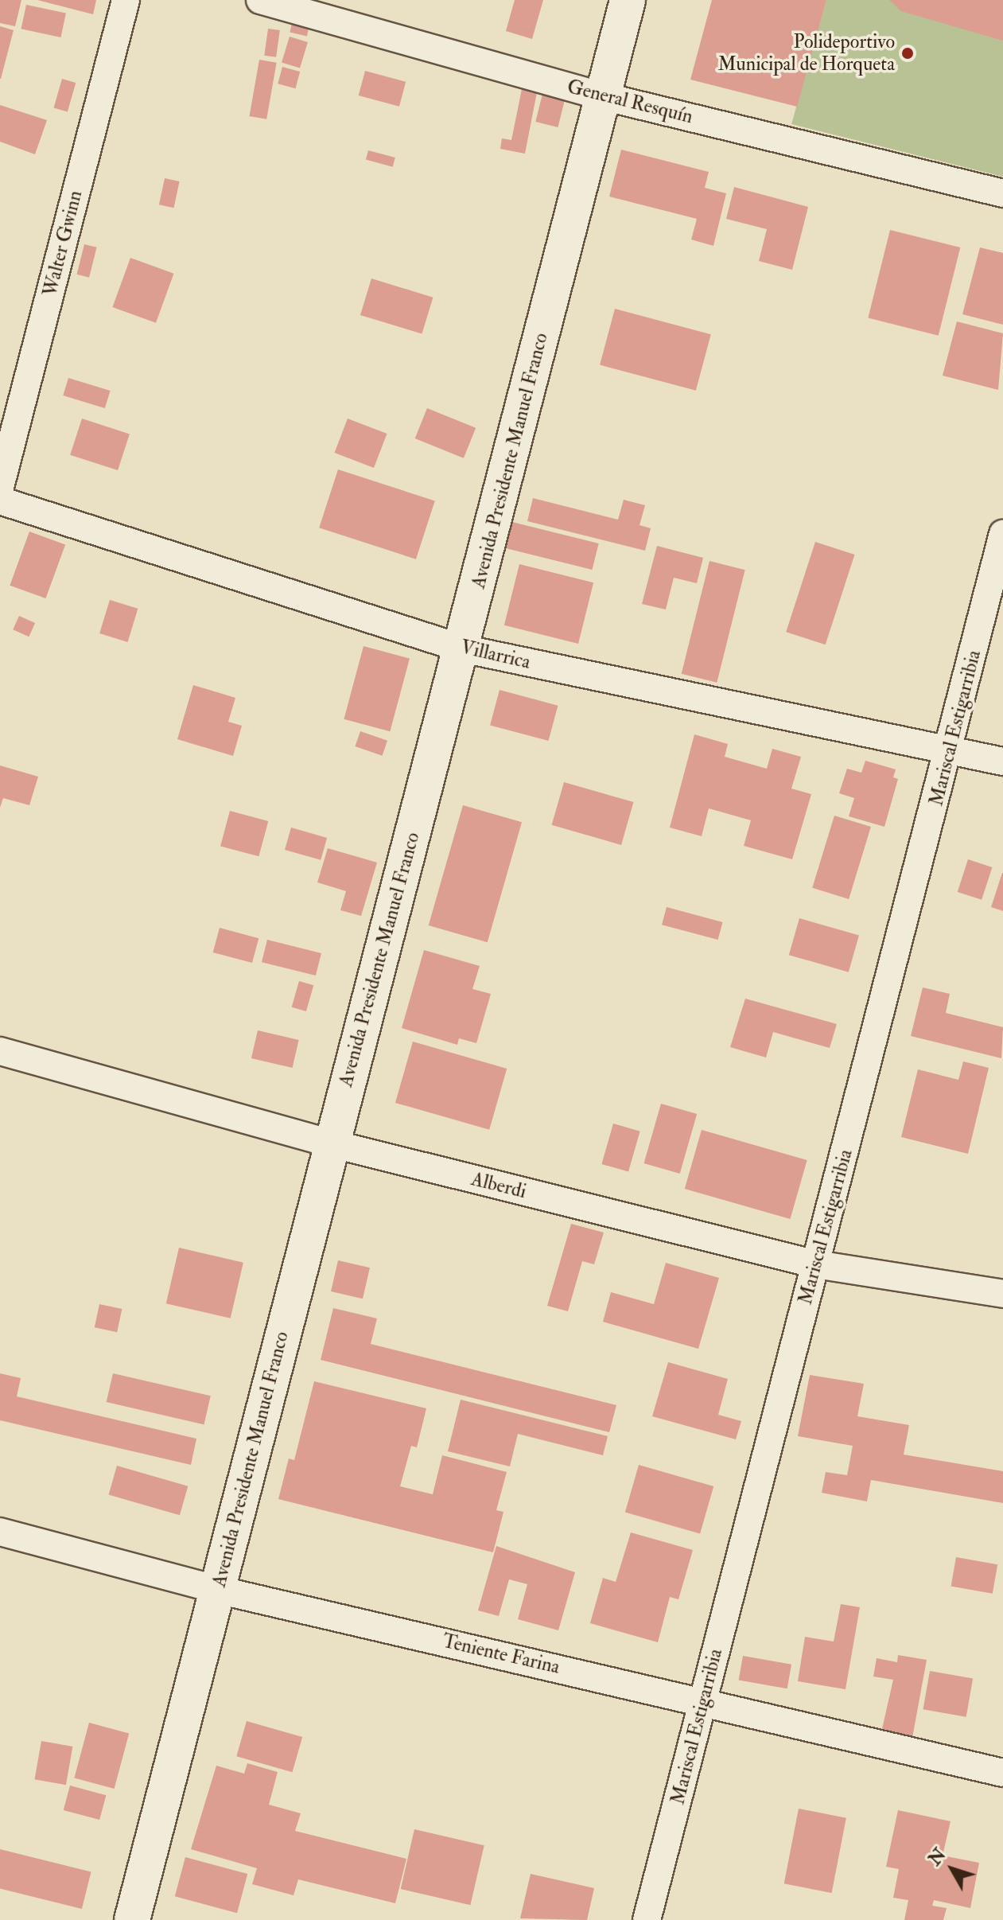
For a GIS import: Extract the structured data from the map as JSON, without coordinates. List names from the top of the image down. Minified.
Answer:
{"streets":{"main road":["Avenida Presidente Manuel Franco"],"street":["General Resquín","Walter Gwinn","Villarrica","Mariscal Estigarribia","Alberdi","Teniente Farina"]},"crossings":[["General Resquín","Avenida Presidente Manuel Franco"],["Avenida Presidente Manuel Franco","Villarrica"],["Avenida Presidente Manuel Franco","Alberdi"],["Avenida Presidente Manuel Franco","Teniente Farina"],["Villarrica","Mariscal Estigarribia"],["Mariscal Estigarribia","Alberdi"],["Mariscal Estigarribia","Teniente Farina"]],"places":["Polideportivo Municipal de Horqueta"],"north":"top left"}
